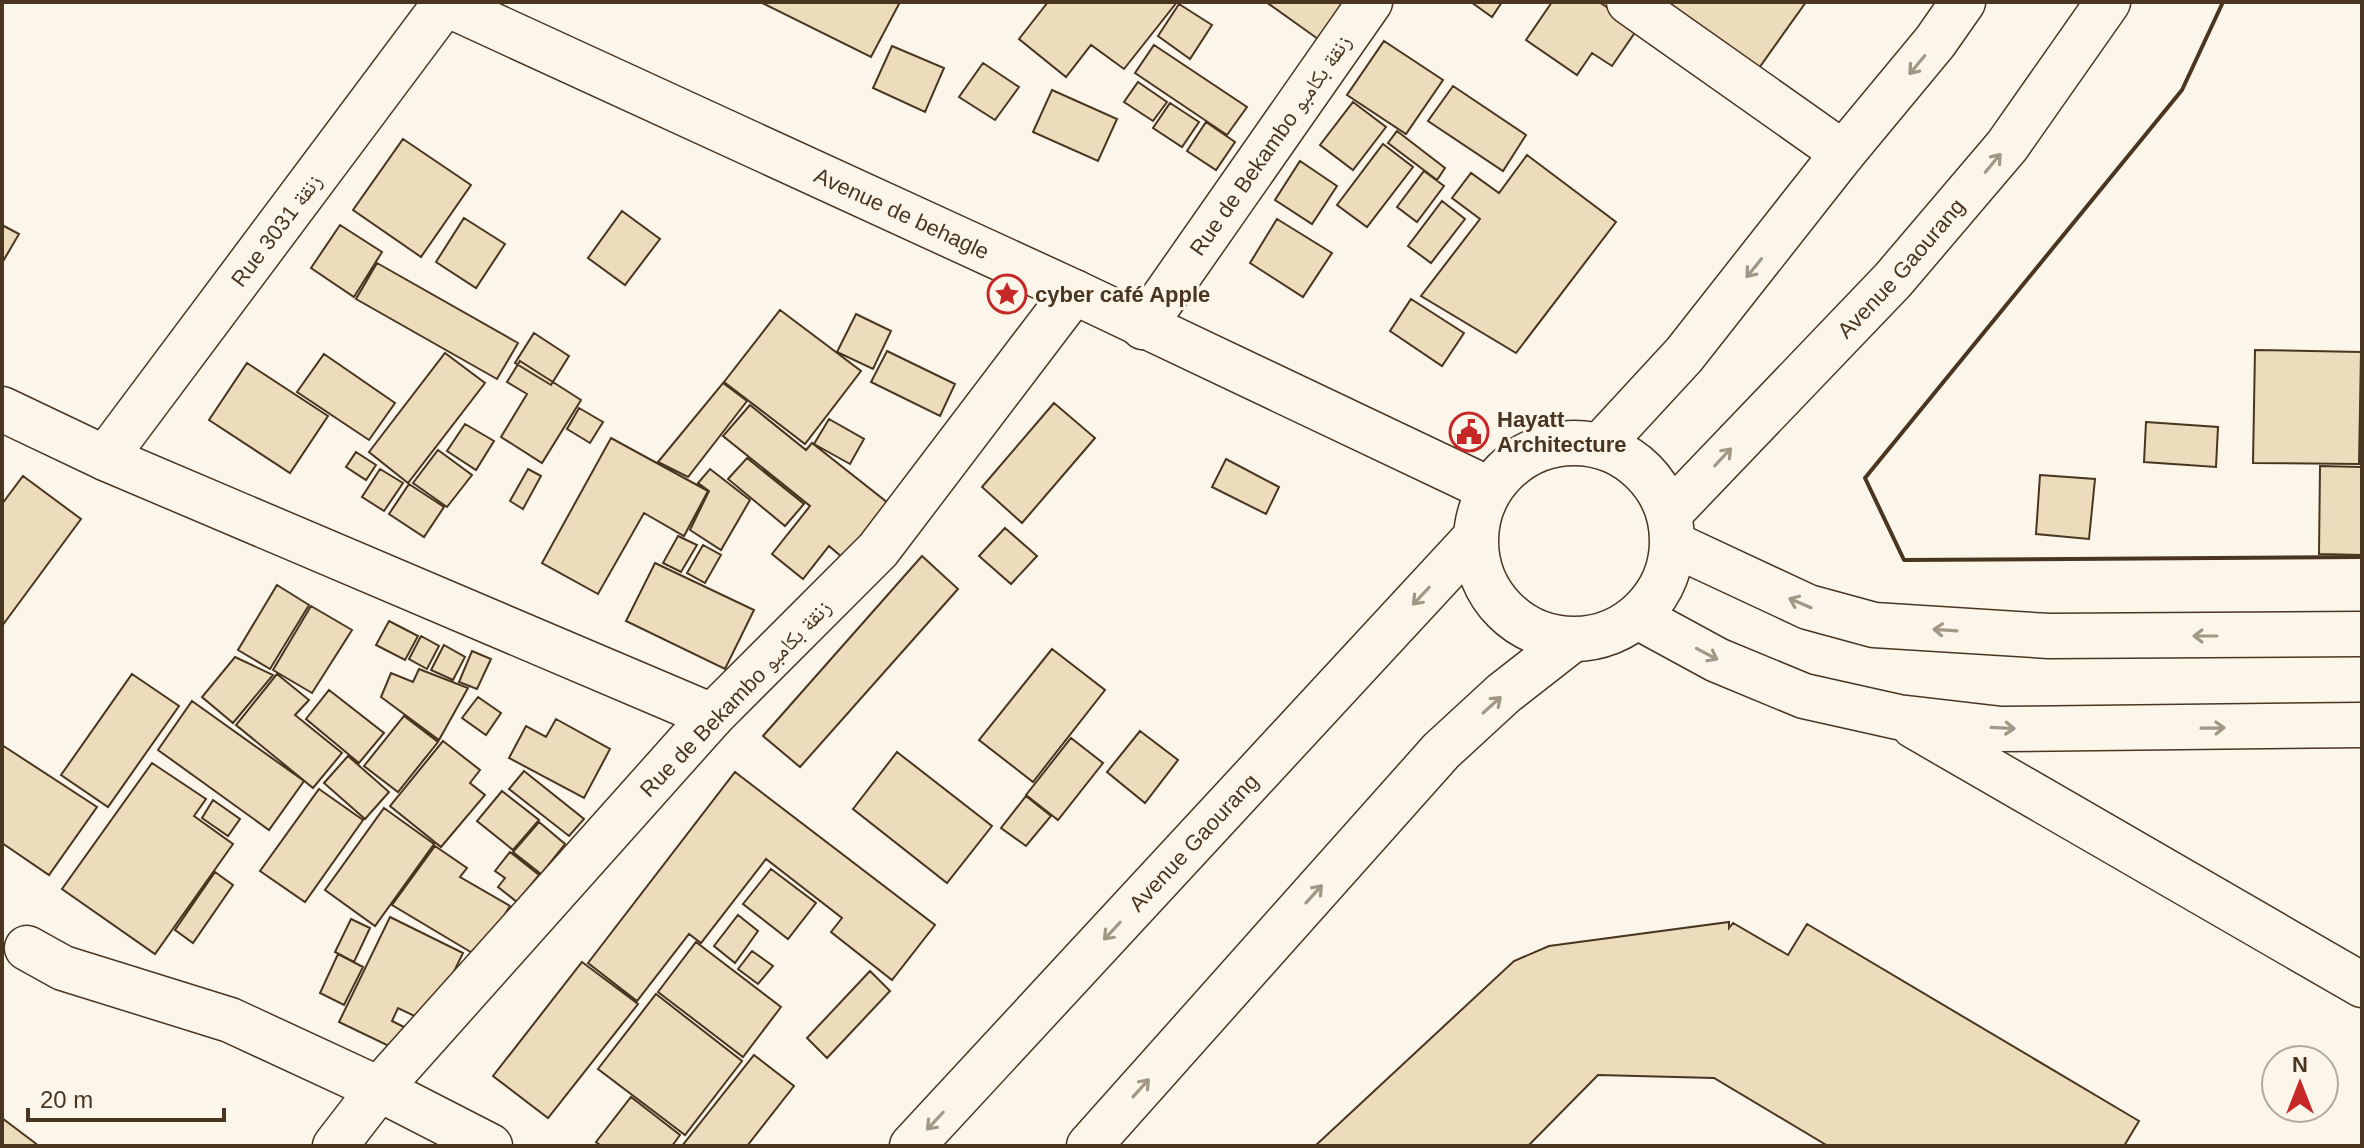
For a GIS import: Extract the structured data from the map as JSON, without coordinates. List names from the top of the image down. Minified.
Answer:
{"streets":{"street":["Rue de Bekambo زنقة بكامبو","Avenue de behagle","Rue 3031 زنقة","Avenue Gaourang"]},"crossings":[["Rue de Bekambo زنقة بكامبو","Avenue de behagle"],["Avenue de behagle","Rue 3031 زنقة"],["Avenue de behagle","Avenue Gaourang"]],"places":{"place":["cyber café Apple"],"public building":["Hayatt Architecture"]},"scale_bar":"20 m","north":"top"}
